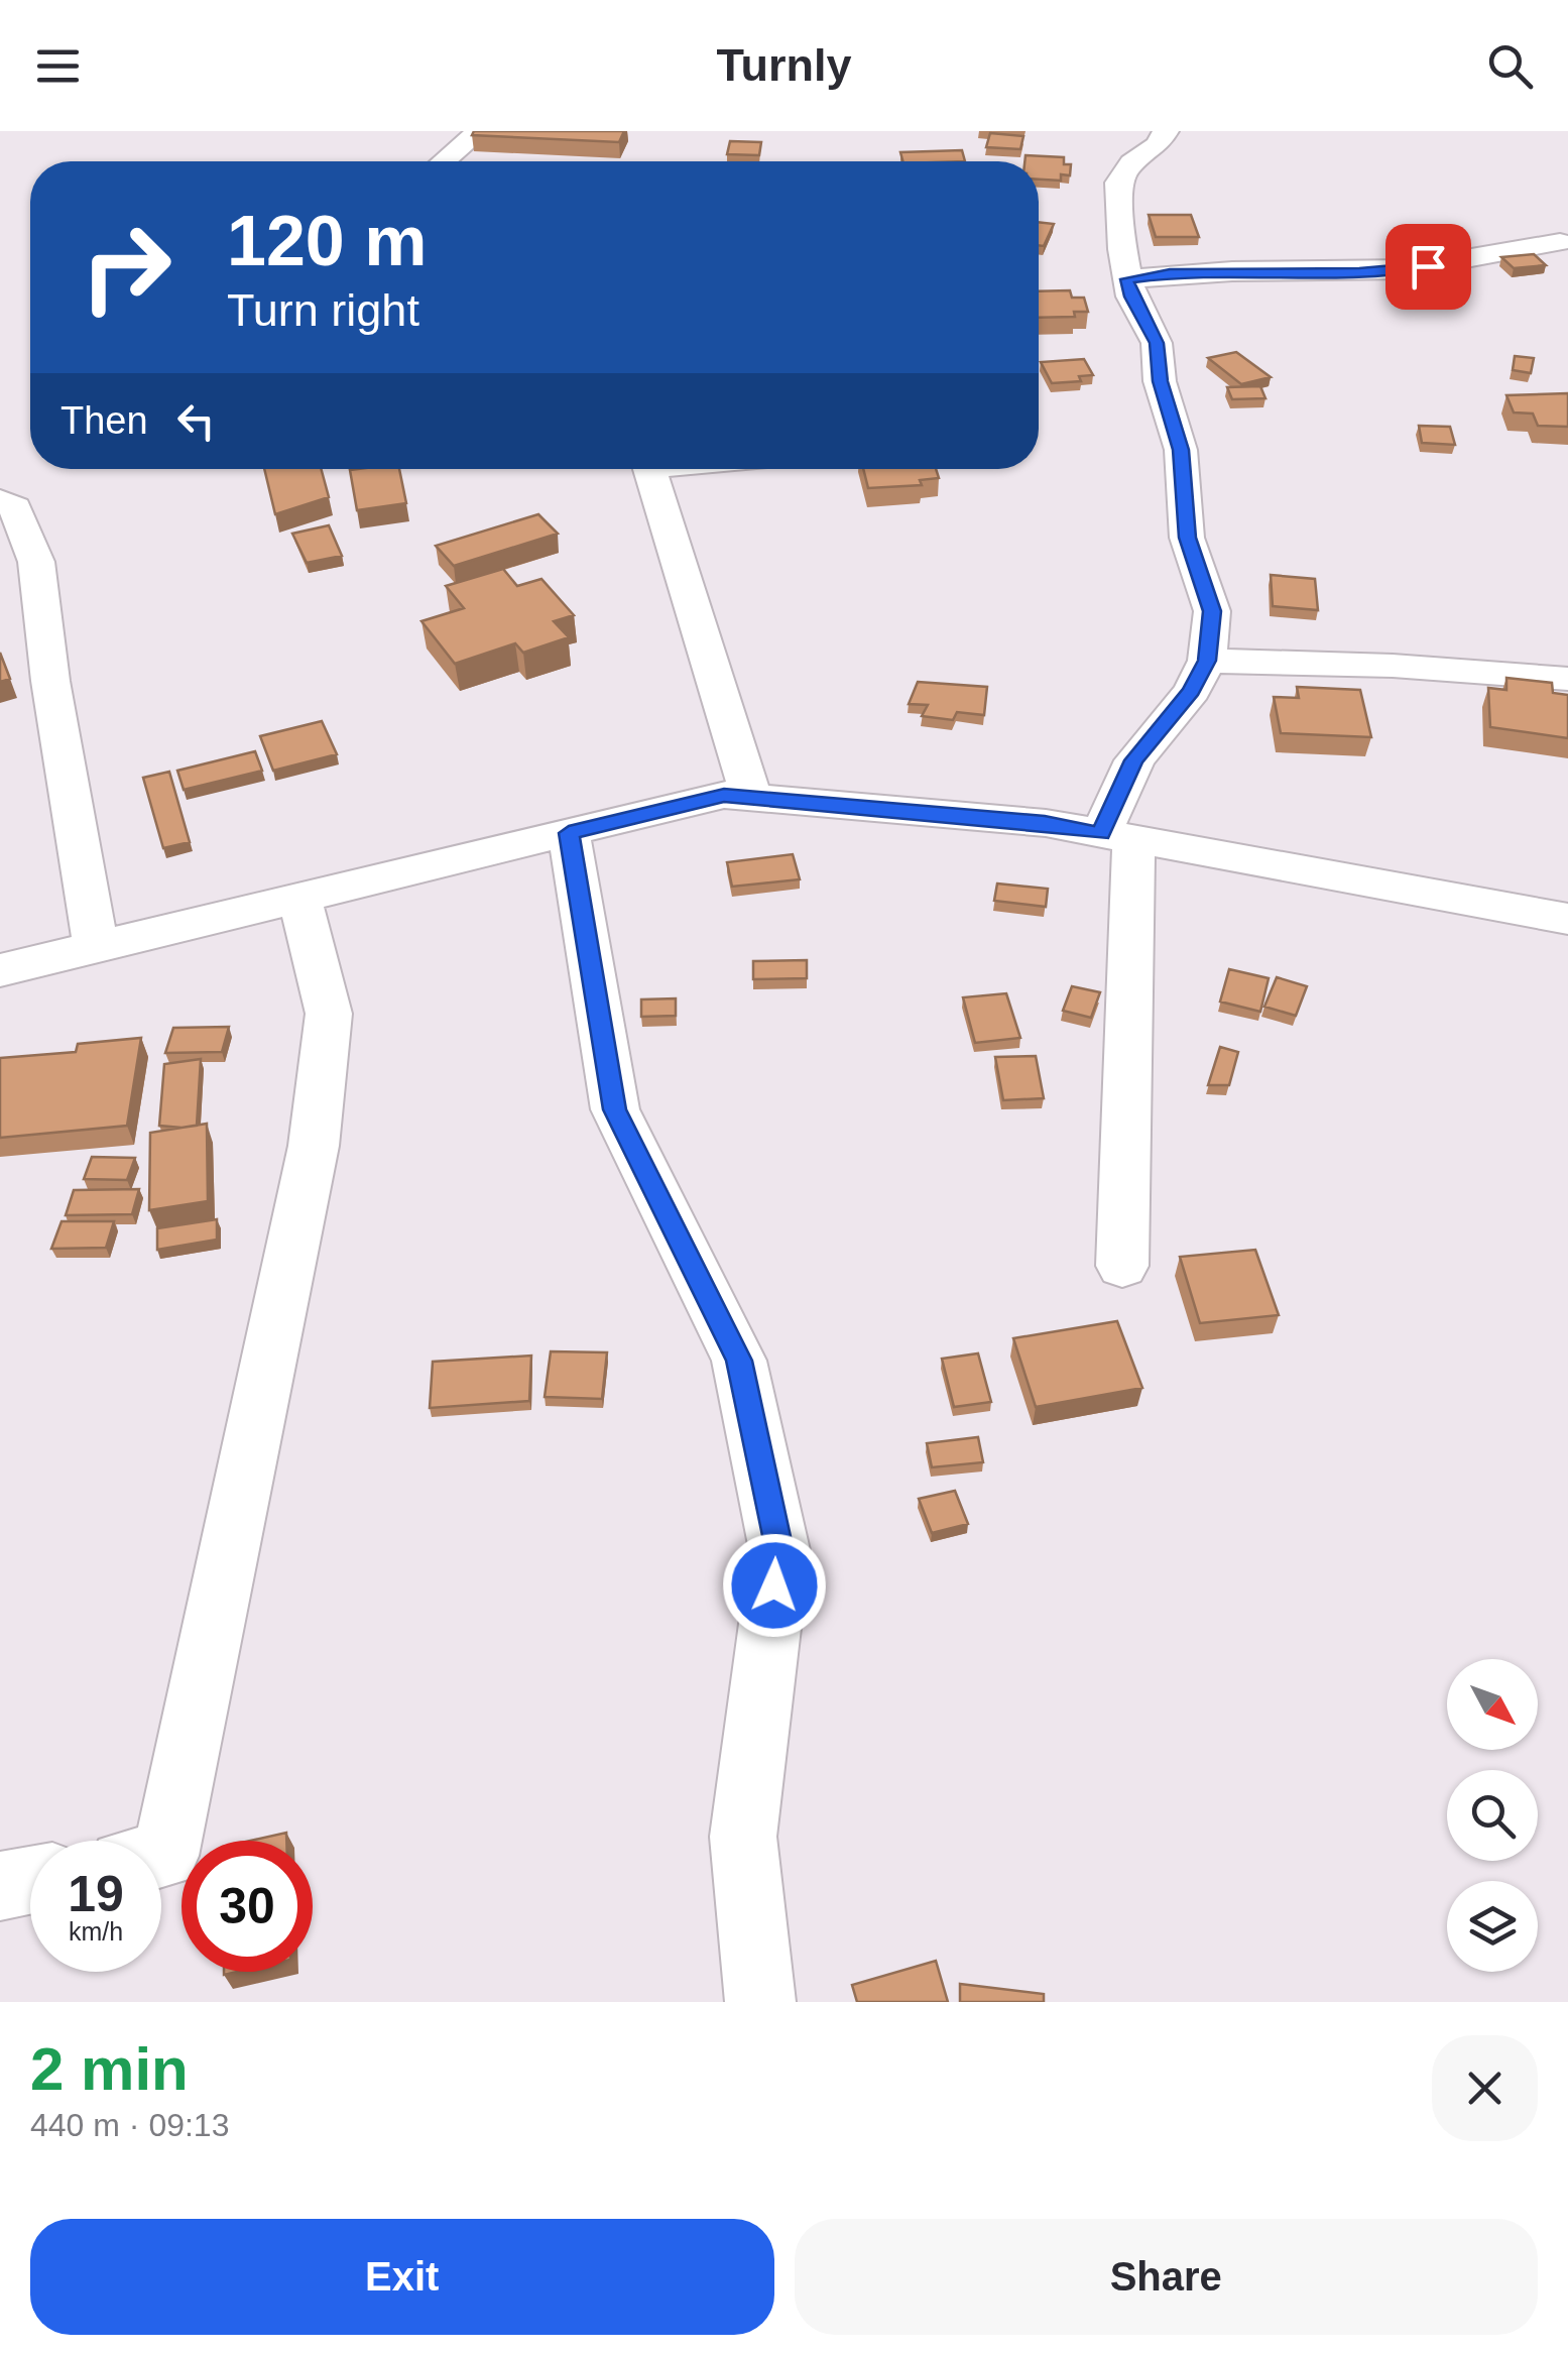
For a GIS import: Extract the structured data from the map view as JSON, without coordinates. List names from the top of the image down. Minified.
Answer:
{"north":"bottom right","page":{"header":"Turnly","turn":["120 m","Turn right"],"then":"Then","speed":"19 km/h","limit":"30","heading":["2 min","440 m · 09:13"],"buttons":["Exit","Share"]}}
